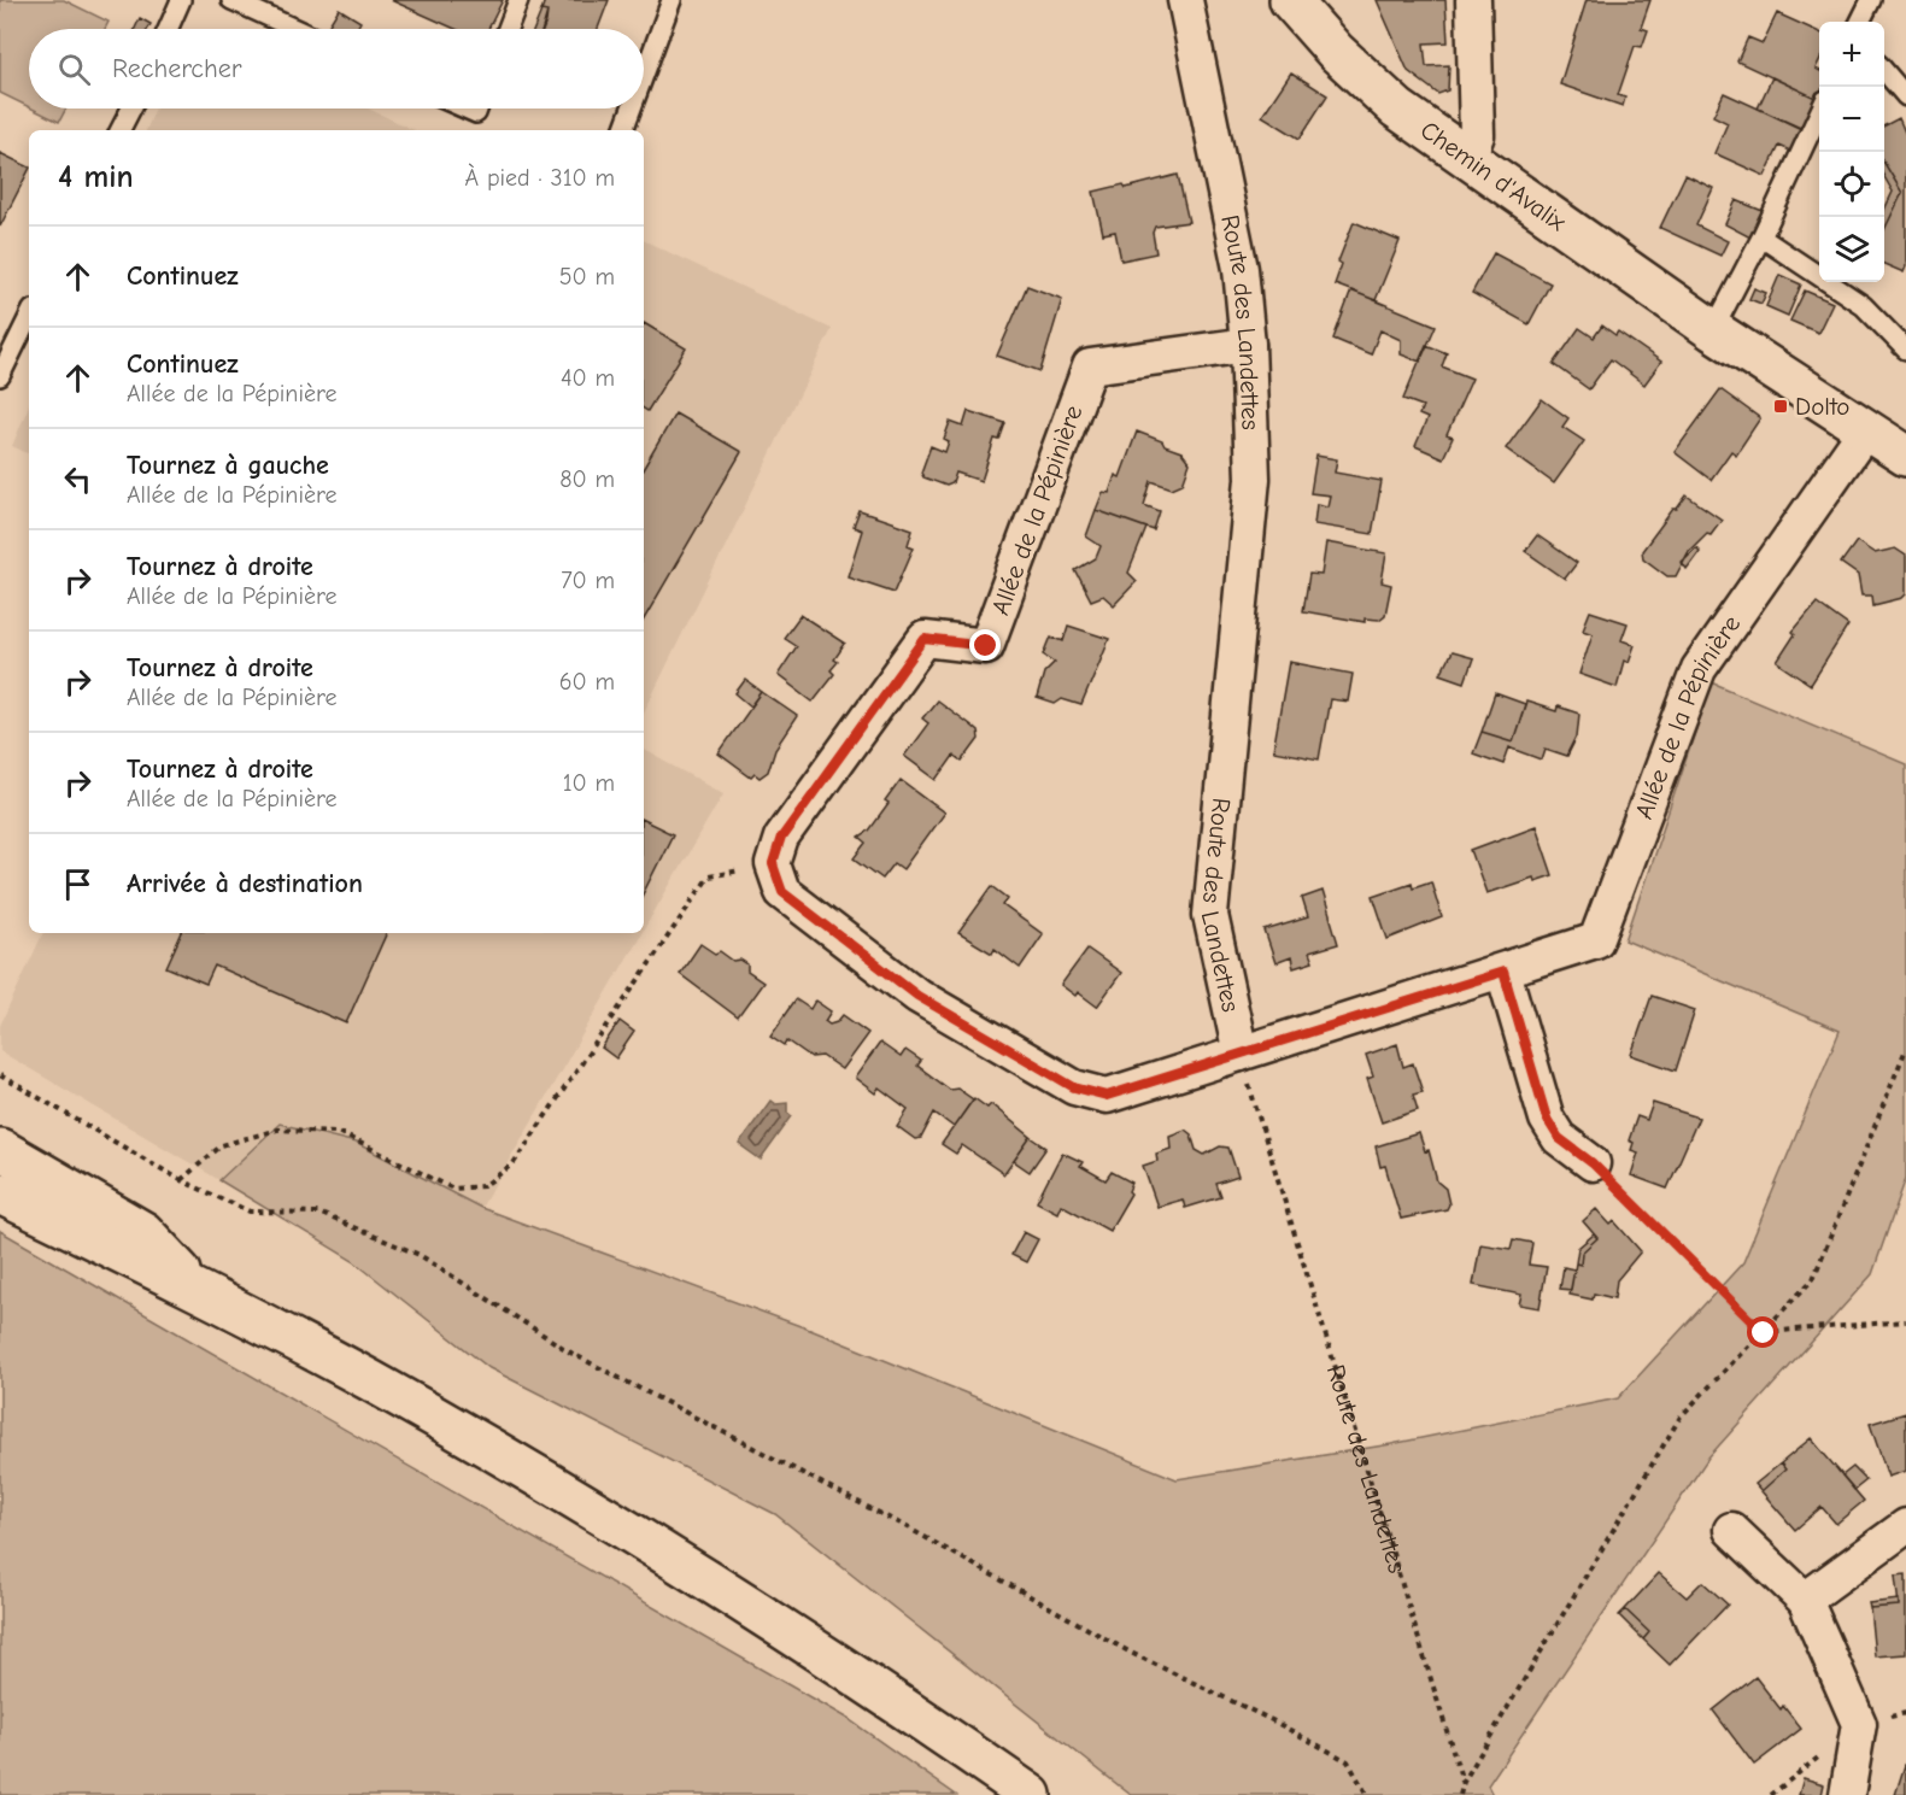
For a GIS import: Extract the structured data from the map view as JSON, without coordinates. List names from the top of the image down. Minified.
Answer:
{"streets":{"main road":["Chemin d'Avalix"],"street":["Route des Landettes","Allée de la Pépinière"]},"crossings":[["Chemin d'Avalix","Allée de la Pépinière"],["Route des Landettes","Allée de la Pépinière"]],"places":{"transit":["Dolto"]},"page":{"map_buttons":["+","−"],"search":"Rechercher","heading":["4 min","À pied · 310 m"],"list":[["Continuez","50 m"],["Continuez","Allée de la Pépinière","40 m"],["Tournez à gauche","Allée de la Pépinière","80 m"],["Tournez à droite","Allée de la Pépinière","70 m"],["Tournez à droite","Allée de la Pépinière","60 m"],["Tournez à droite","Allée de la Pépinière","10 m"],"Arrivée à destination"]}}
